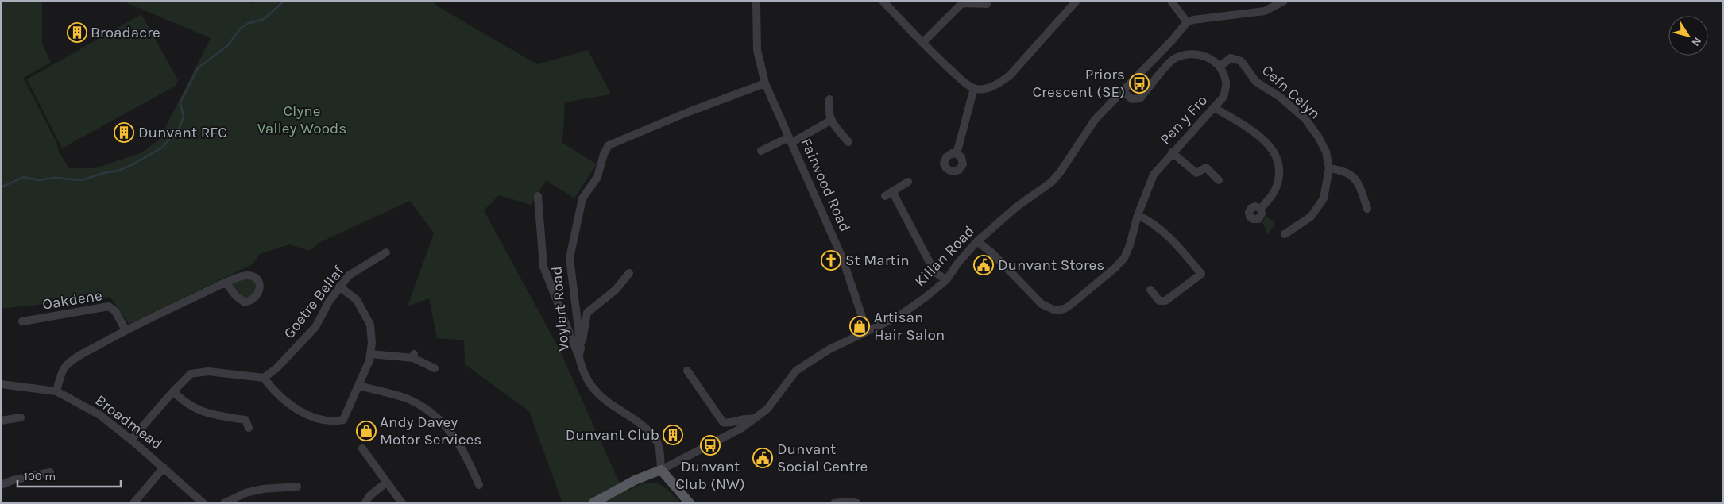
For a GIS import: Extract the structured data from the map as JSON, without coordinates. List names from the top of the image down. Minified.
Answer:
{"streets":{"street":["Cefn Celyn","Pen y Fro","Fairwood Road","Killan Road","Oakdene","Goetre Bellaf","Voylart Road","Broadmead"]},"crossings":[["Cefn Celyn","Pen y Fro"],["Pen y Fro","Killan Road"],["Fairwood Road","Killan Road"],["Fairwood Road","Voylart Road"],["Killan Road","Voylart Road"]],"parks":["Clyne Valley Woods"],"places":{"building":["Broadacre","Dunvant RFC","Dunvant Club"],"bus stop":["Priors Crescent (SE)","Dunvant Club (NW)"],"church":["St Martin"],"public building":["Dunvant Stores","Dunvant Social Centre"],"shop":["Artisan Hair Salon","Andy Davey Motor Services"]},"scale_bar":"100 m","north":"bottom right"}
